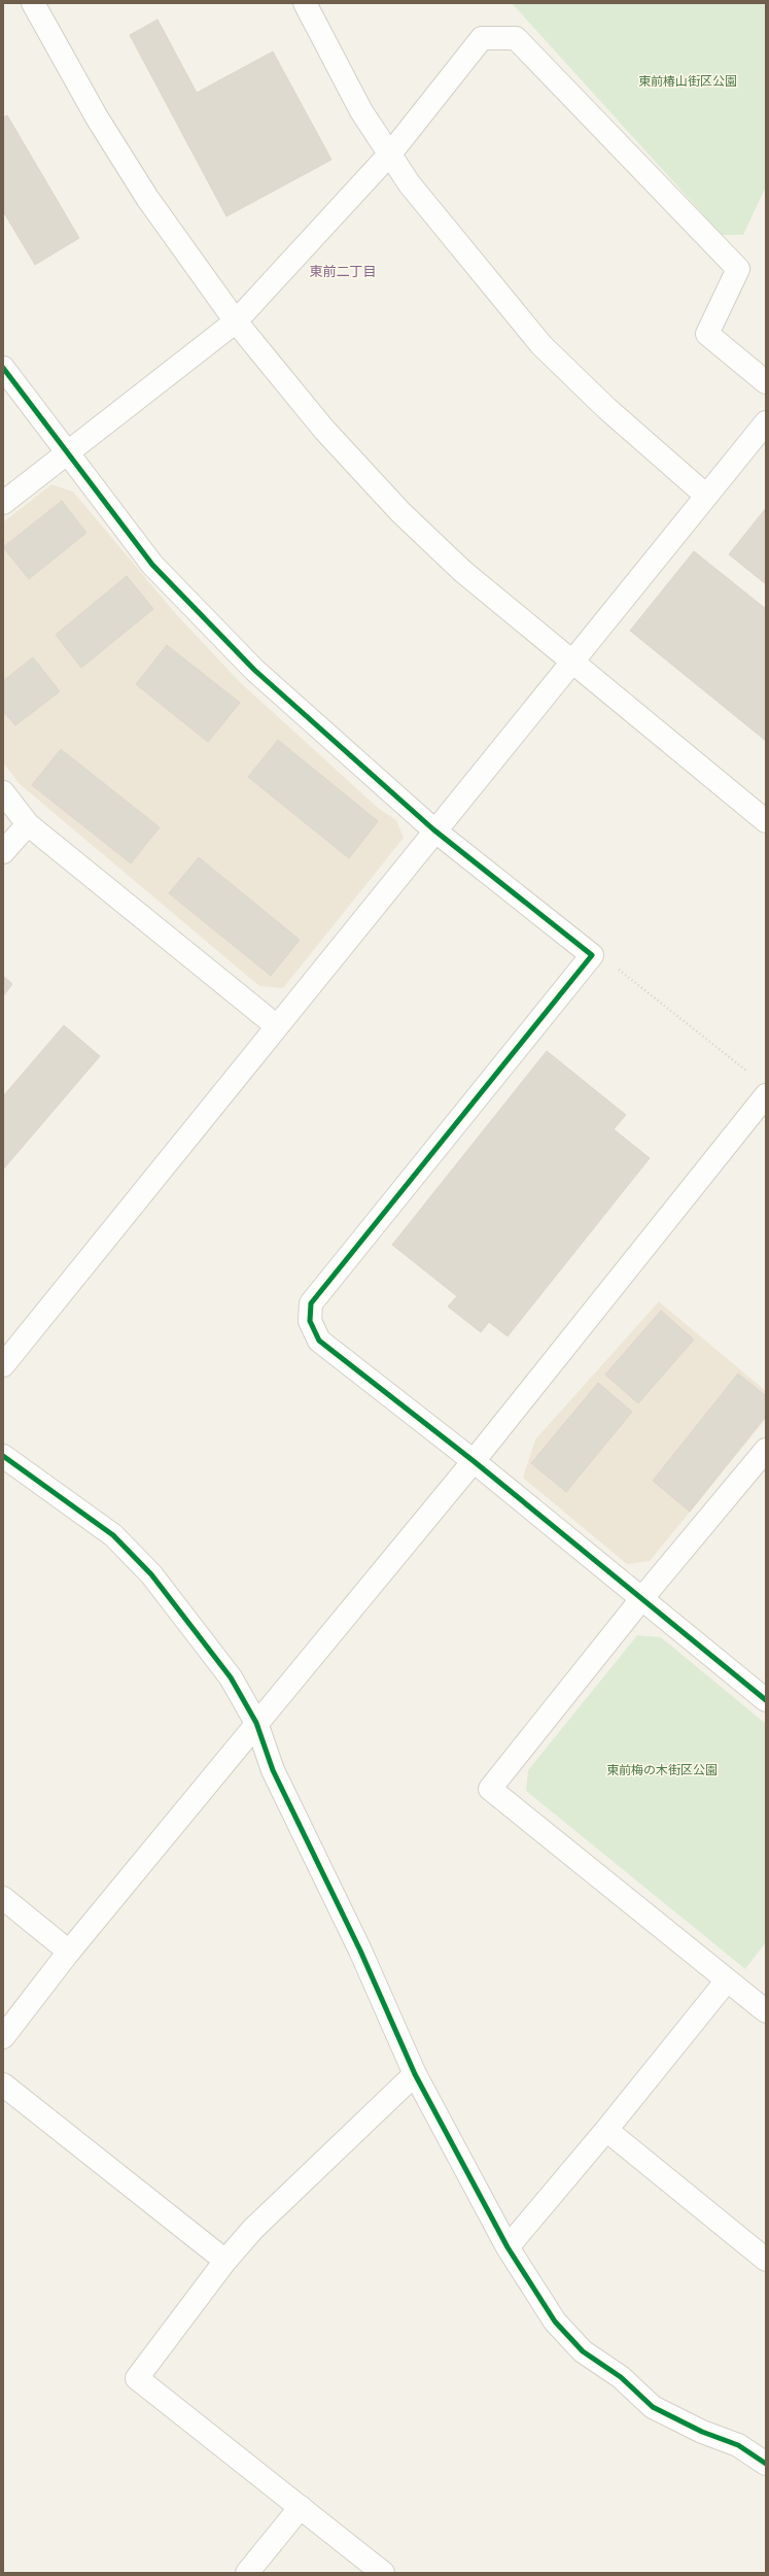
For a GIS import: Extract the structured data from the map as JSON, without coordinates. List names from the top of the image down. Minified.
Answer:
{"districts":["東前二丁目"],"parks":["東前椿山街区公園","東前梅の木街区公園"]}
